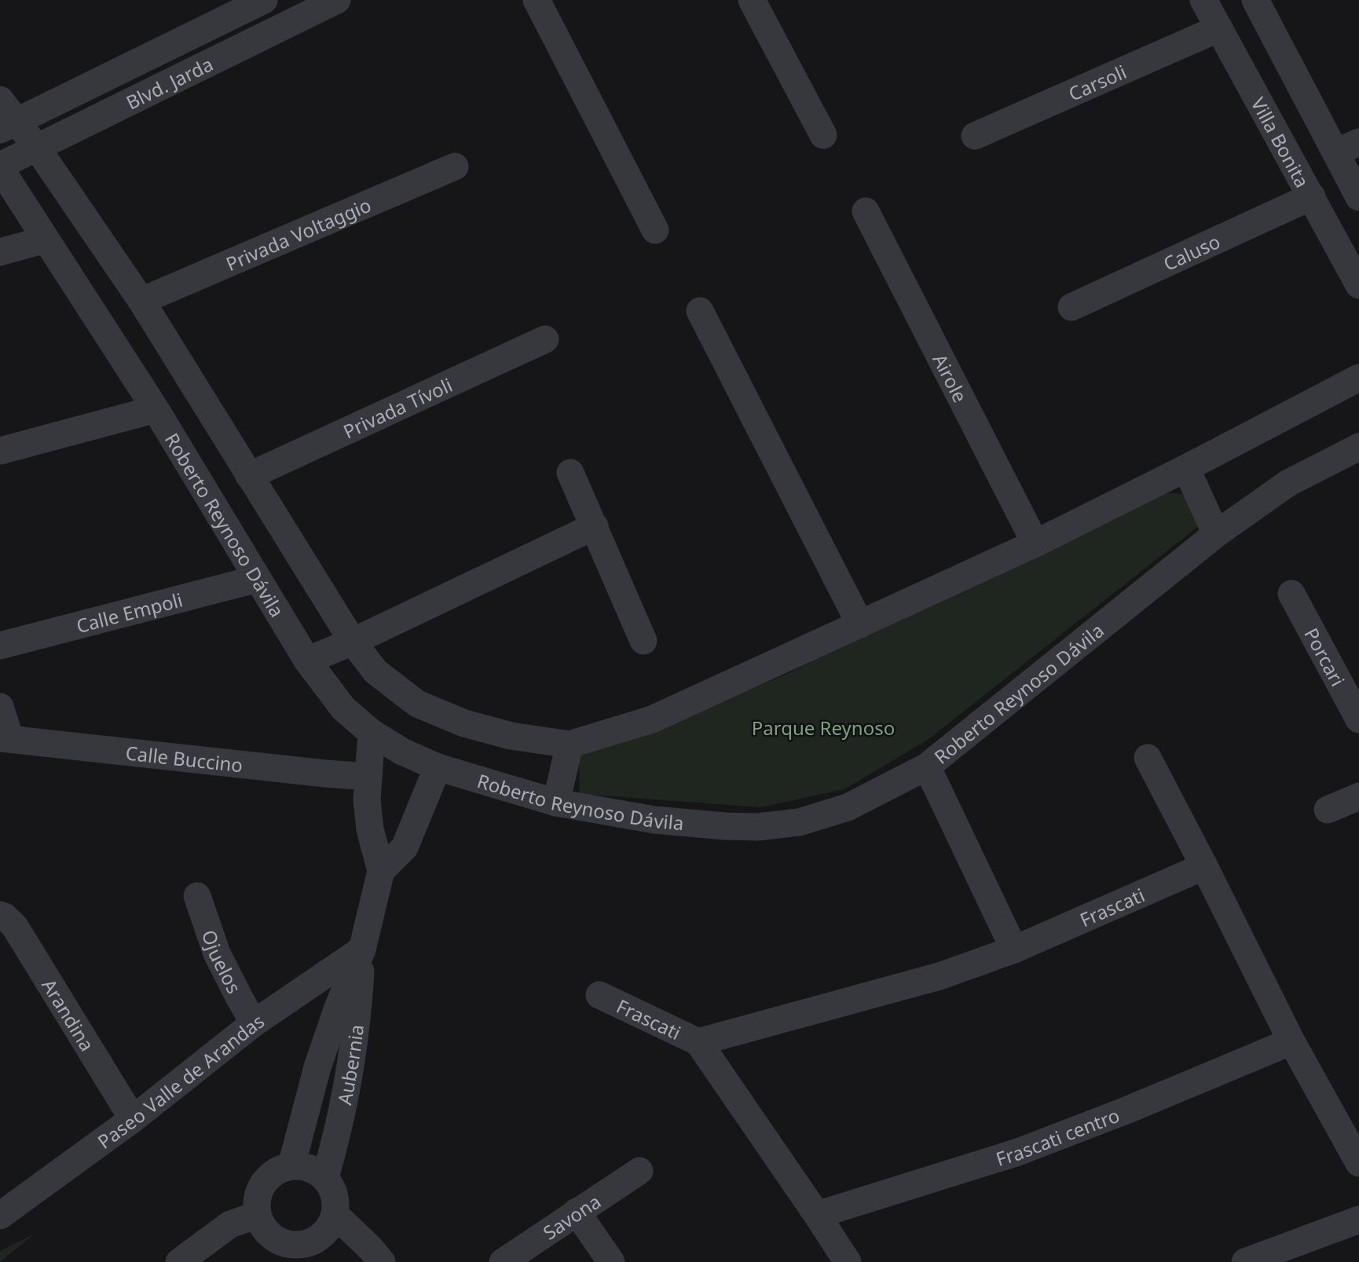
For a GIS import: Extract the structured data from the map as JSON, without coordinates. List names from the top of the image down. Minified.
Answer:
{"streets":{"street":["Blvd. Jarda","Carsoli","Villa Bonita","Privada Voltaggio","Caluso","Airole","Privada Tívoli","Roberto Reynoso Dávila","Calle Empoli","Porcari","Calle Buccino","Frascati","Ojuelos","Arandina","Aubernia","Paseo Valle de Arandas","Frascati centro","Savona"]},"crossings":[["Blvd. Jarda","Roberto Reynoso Dávila"],["Carsoli","Villa Bonita"],["Villa Bonita","Caluso"],["Roberto Reynoso Dávila","Calle Empoli"],["Roberto Reynoso Dávila","Aubernia"],["Calle Buccino","Aubernia"],["Frascati","Frascati centro"],["Ojuelos","Paseo Valle de Arandas"],["Arandina","Paseo Valle de Arandas"],["Aubernia","Paseo Valle de Arandas"]],"parks":["Parque Reynoso"]}
